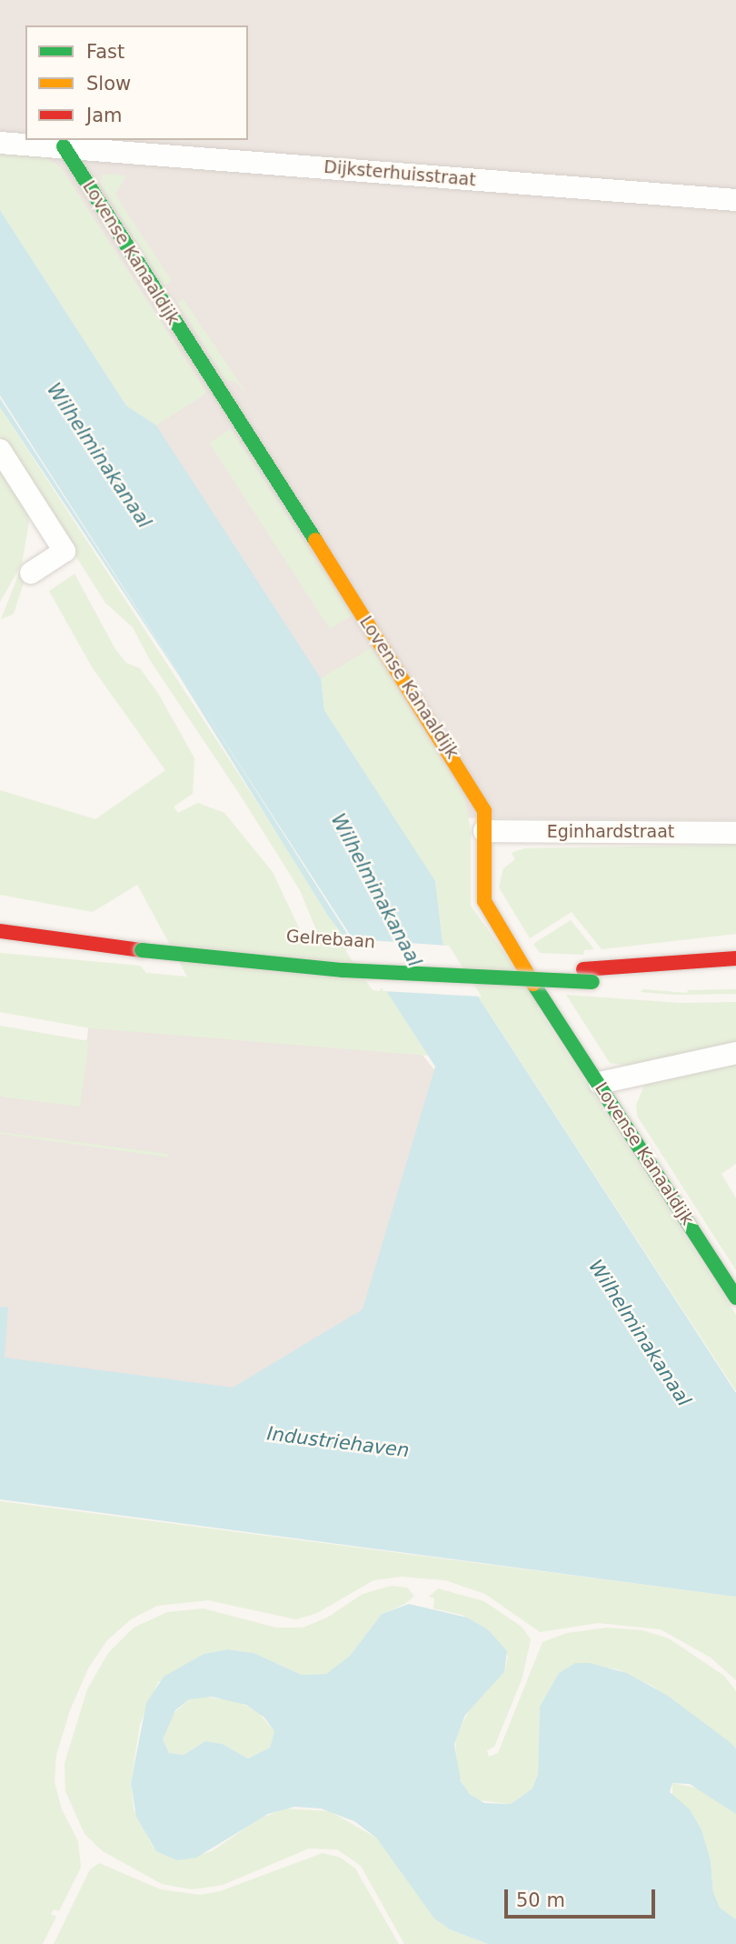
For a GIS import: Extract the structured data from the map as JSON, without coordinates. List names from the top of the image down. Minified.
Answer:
{"streets":{"street":["Dijksterhuisstraat","Lovense Kanaaldijk","Eginhardstraat","Gelrebaan"]},"crossings":[["Dijksterhuisstraat","Lovense Kanaaldijk"],["Lovense Kanaaldijk","Eginhardstraat"]],"water":["Wilhelminakanaal","Industriehaven"],"legend":["Fast","Slow","Jam"],"scale_bar":"50 m"}
